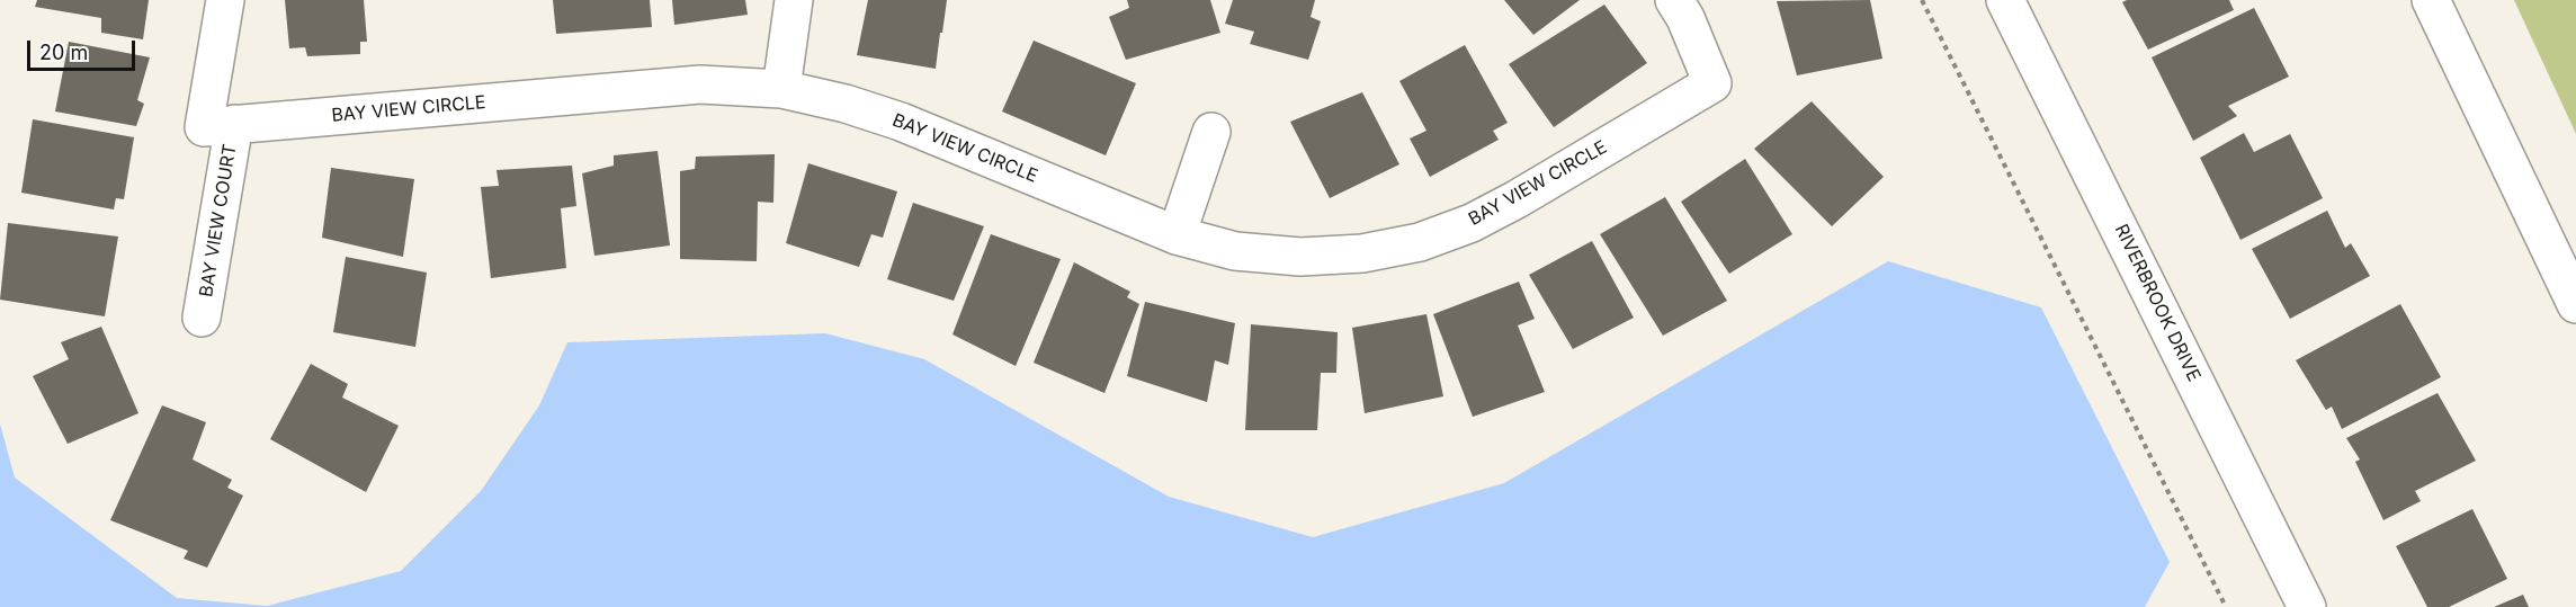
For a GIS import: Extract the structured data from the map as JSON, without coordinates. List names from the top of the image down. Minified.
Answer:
{"streets":{"street":["BAY VIEW CIRCLE","BAY VIEW COURT","RIVERBROOK DRIVE"]},"crossings":[["BAY VIEW CIRCLE","BAY VIEW COURT"]],"scale_bar":"20 m"}
